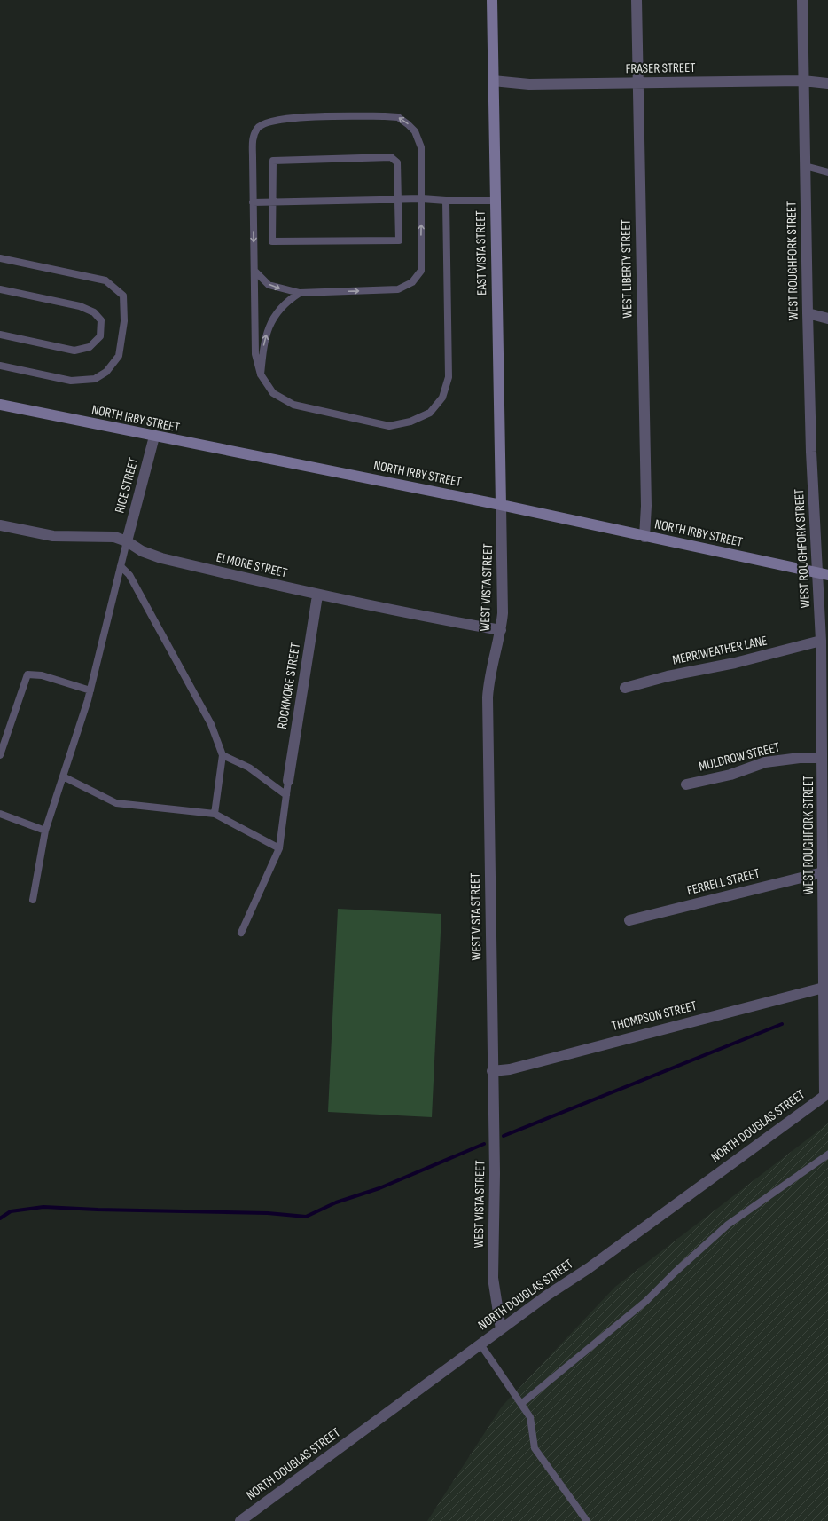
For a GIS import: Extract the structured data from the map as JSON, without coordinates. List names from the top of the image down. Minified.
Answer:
{"streets":{"main road":["EAST VISTA STREET","NORTH IRBY STREET"],"street":["FRASER STREET","WEST ROUGHFORK STREET","WEST LIBERTY STREET","RICE STREET","ELMORE STREET","WEST VISTA STREET","MERRIWEATHER LANE","ROCKMORE STREET","MULDROW STREET","FERRELL STREET","THOMPSON STREET","NORTH DOUGLAS STREET"]},"crossings":[["FRASER STREET","EAST VISTA STREET"],["FRASER STREET","WEST ROUGHFORK STREET"],["FRASER STREET","WEST LIBERTY STREET"],["EAST VISTA STREET","NORTH IRBY STREET"],["EAST VISTA STREET","WEST VISTA STREET"],["WEST ROUGHFORK STREET","NORTH IRBY STREET"],["WEST ROUGHFORK STREET","MERRIWEATHER LANE"],["WEST ROUGHFORK STREET","MULDROW STREET"],["WEST ROUGHFORK STREET","FERRELL STREET"],["WEST ROUGHFORK STREET","THOMPSON STREET"],["WEST ROUGHFORK STREET","NORTH DOUGLAS STREET"],["WEST LIBERTY STREET","NORTH IRBY STREET"],["NORTH IRBY STREET","RICE STREET"],["NORTH IRBY STREET","WEST VISTA STREET"],["RICE STREET","ELMORE STREET"],["ELMORE STREET","WEST VISTA STREET"],["ELMORE STREET","ROCKMORE STREET"],["WEST VISTA STREET","THOMPSON STREET"],["WEST VISTA STREET","NORTH DOUGLAS STREET"]]}
